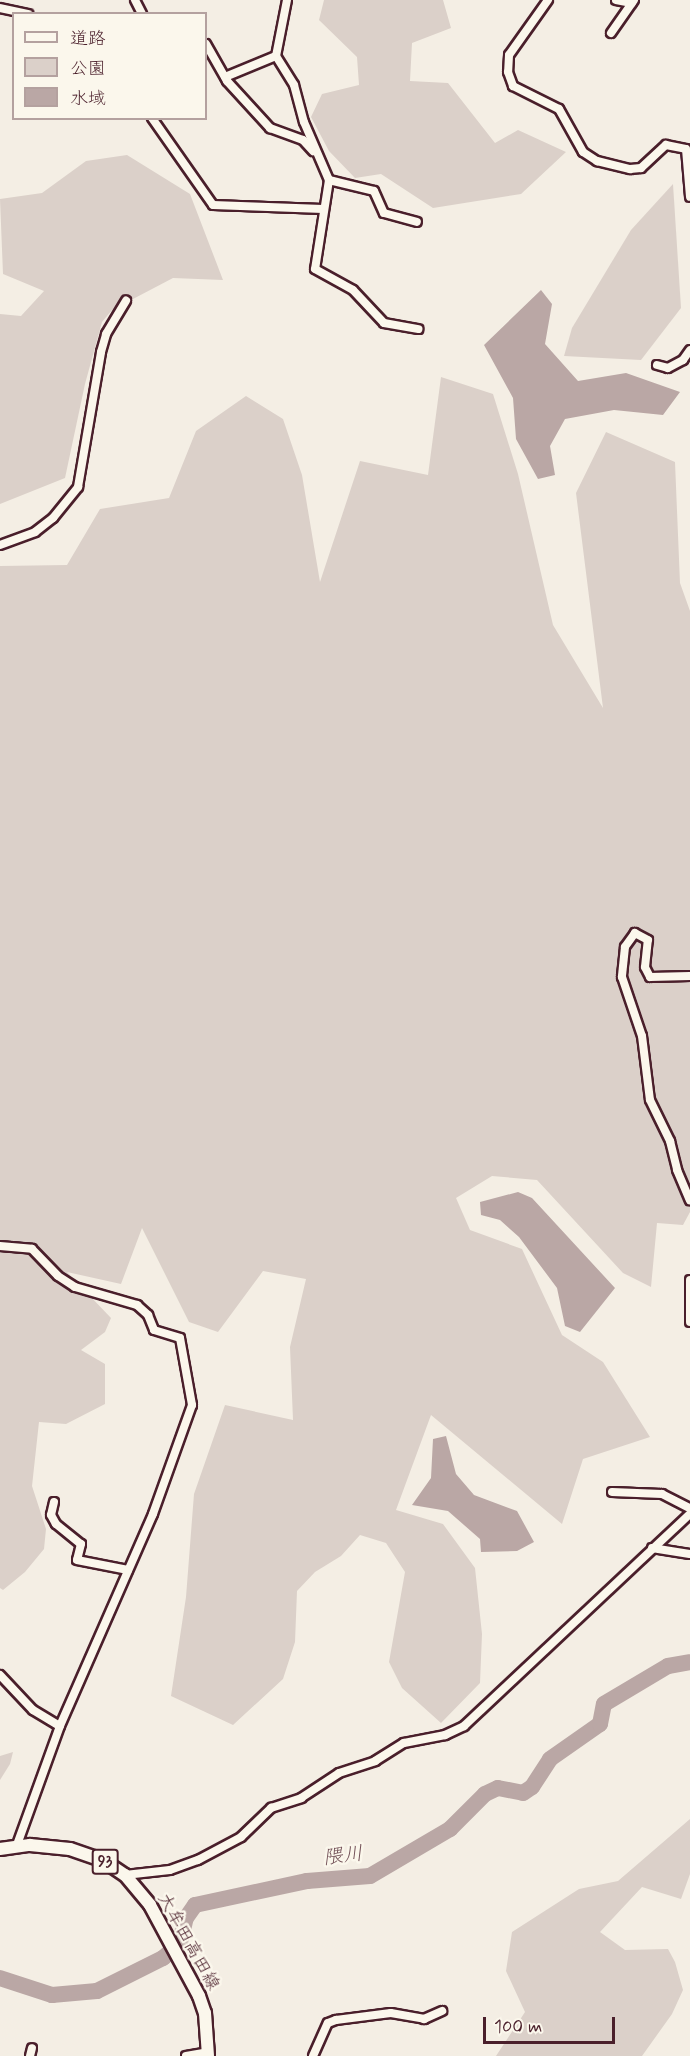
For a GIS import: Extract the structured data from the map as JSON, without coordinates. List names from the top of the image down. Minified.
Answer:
{"streets":{"main road":["93","大牟田高田線"]},"water":["隈川"],"legend":["道路","公園","水域"],"scale_bar":"100 m"}
